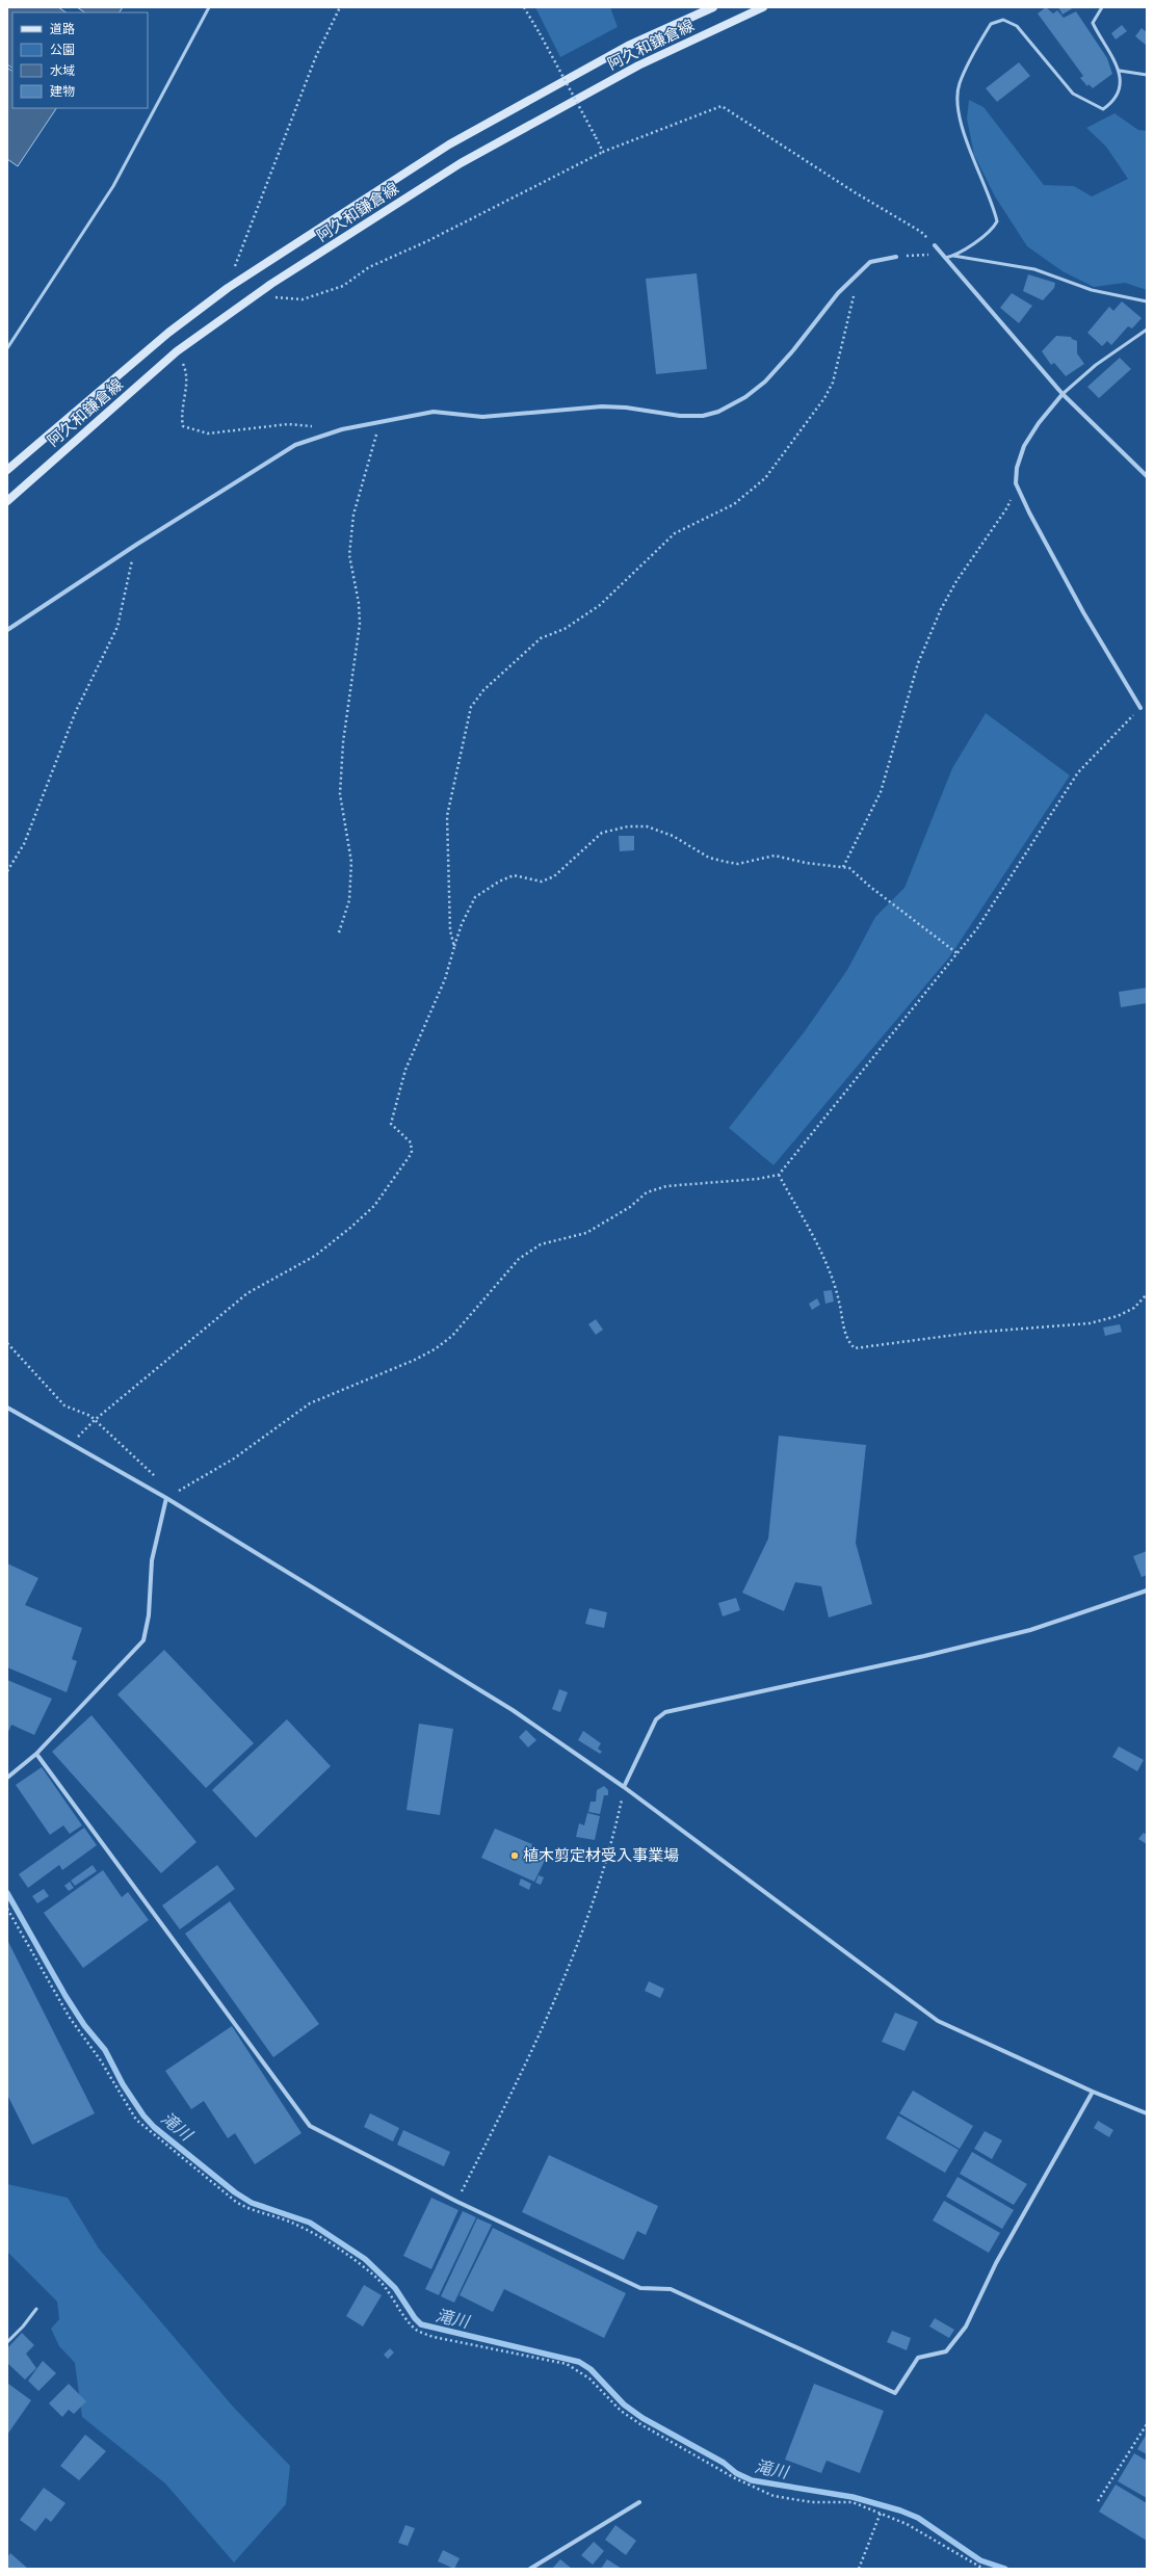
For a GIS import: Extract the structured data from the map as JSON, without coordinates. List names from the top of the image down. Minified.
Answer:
{"streets":{"main road":["阿久和鎌倉線"]},"water":["滝川"],"places":["植木剪定材受入事業場"],"legend":["道路","公園","水域","建物"]}
